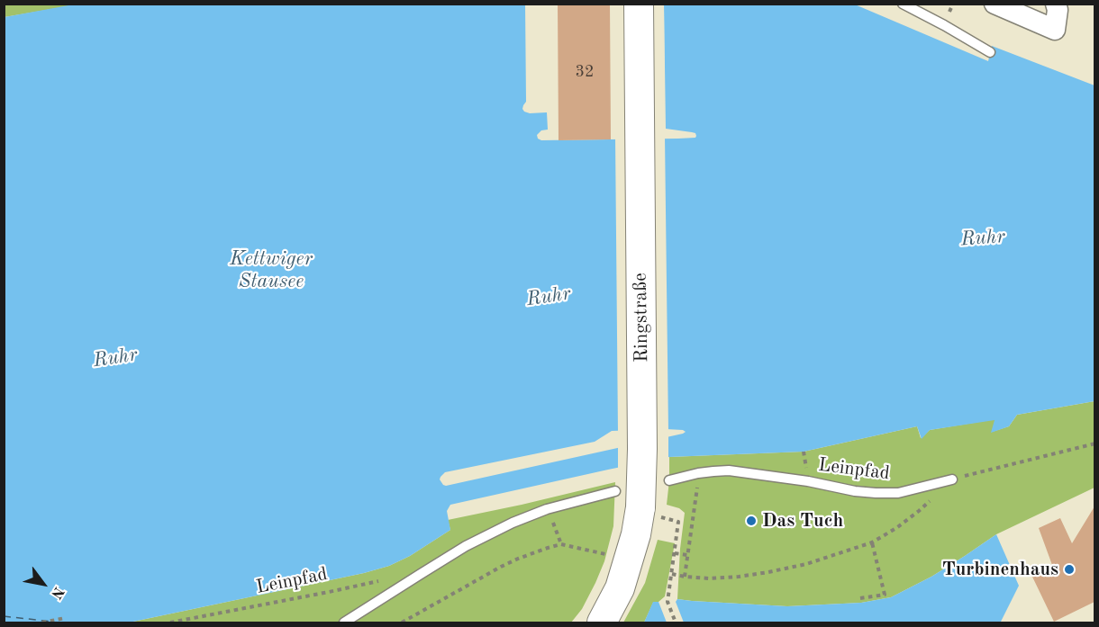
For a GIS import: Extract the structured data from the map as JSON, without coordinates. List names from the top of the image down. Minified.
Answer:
{"streets":{"main road":["Ringstraße"],"lane":["Leinpfad"]},"water":["Ruhr","Kettwiger Stausee"],"places":["Das Tuch","Turbinenhaus"],"house_numbers":["32"],"north":"bottom right"}
